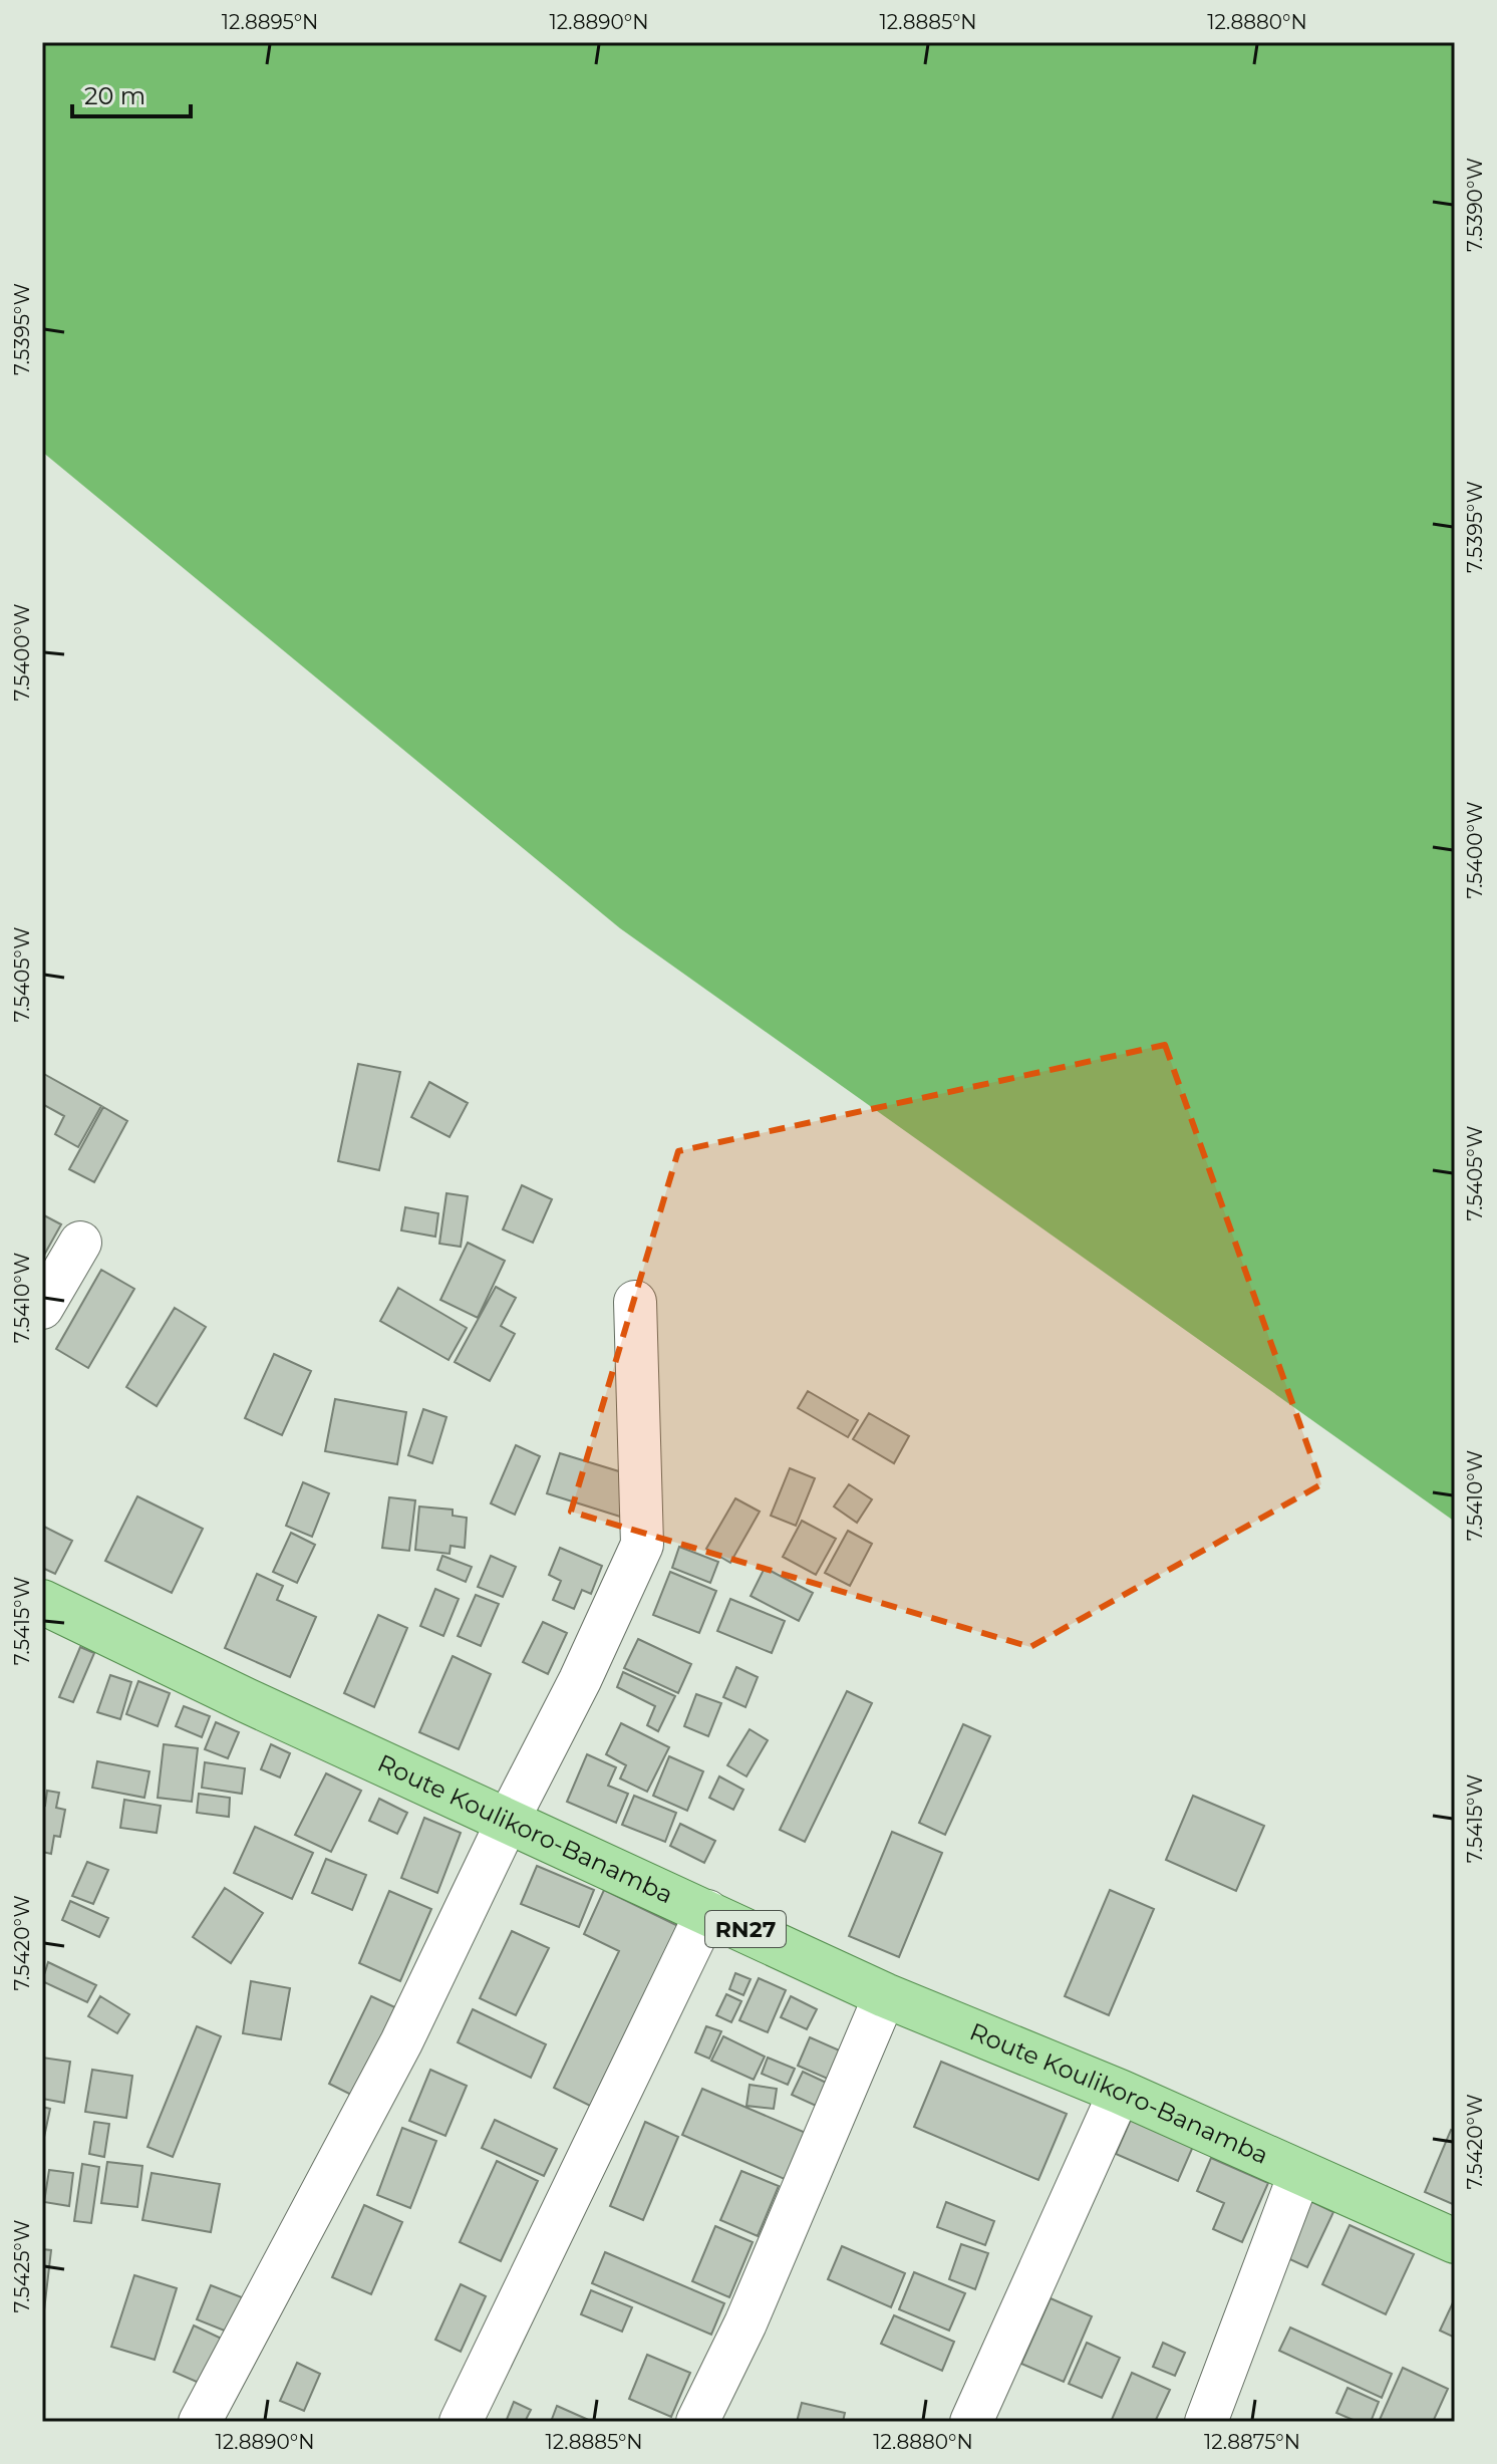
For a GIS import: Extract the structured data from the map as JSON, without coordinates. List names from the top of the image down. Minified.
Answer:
{"streets":{"main road":["Route Koulikoro-Banamba","RN27"]},"scale_bar":"20 m","coordinates":["12.8895°N","12.8890°N","12.8885°N","12.8880°N","7.5390°W","7.5395°W","7.5400°W","7.5405°W","7.5410°W","7.5415°W","7.5420°W","7.5425°W","12.8875°N"]}
